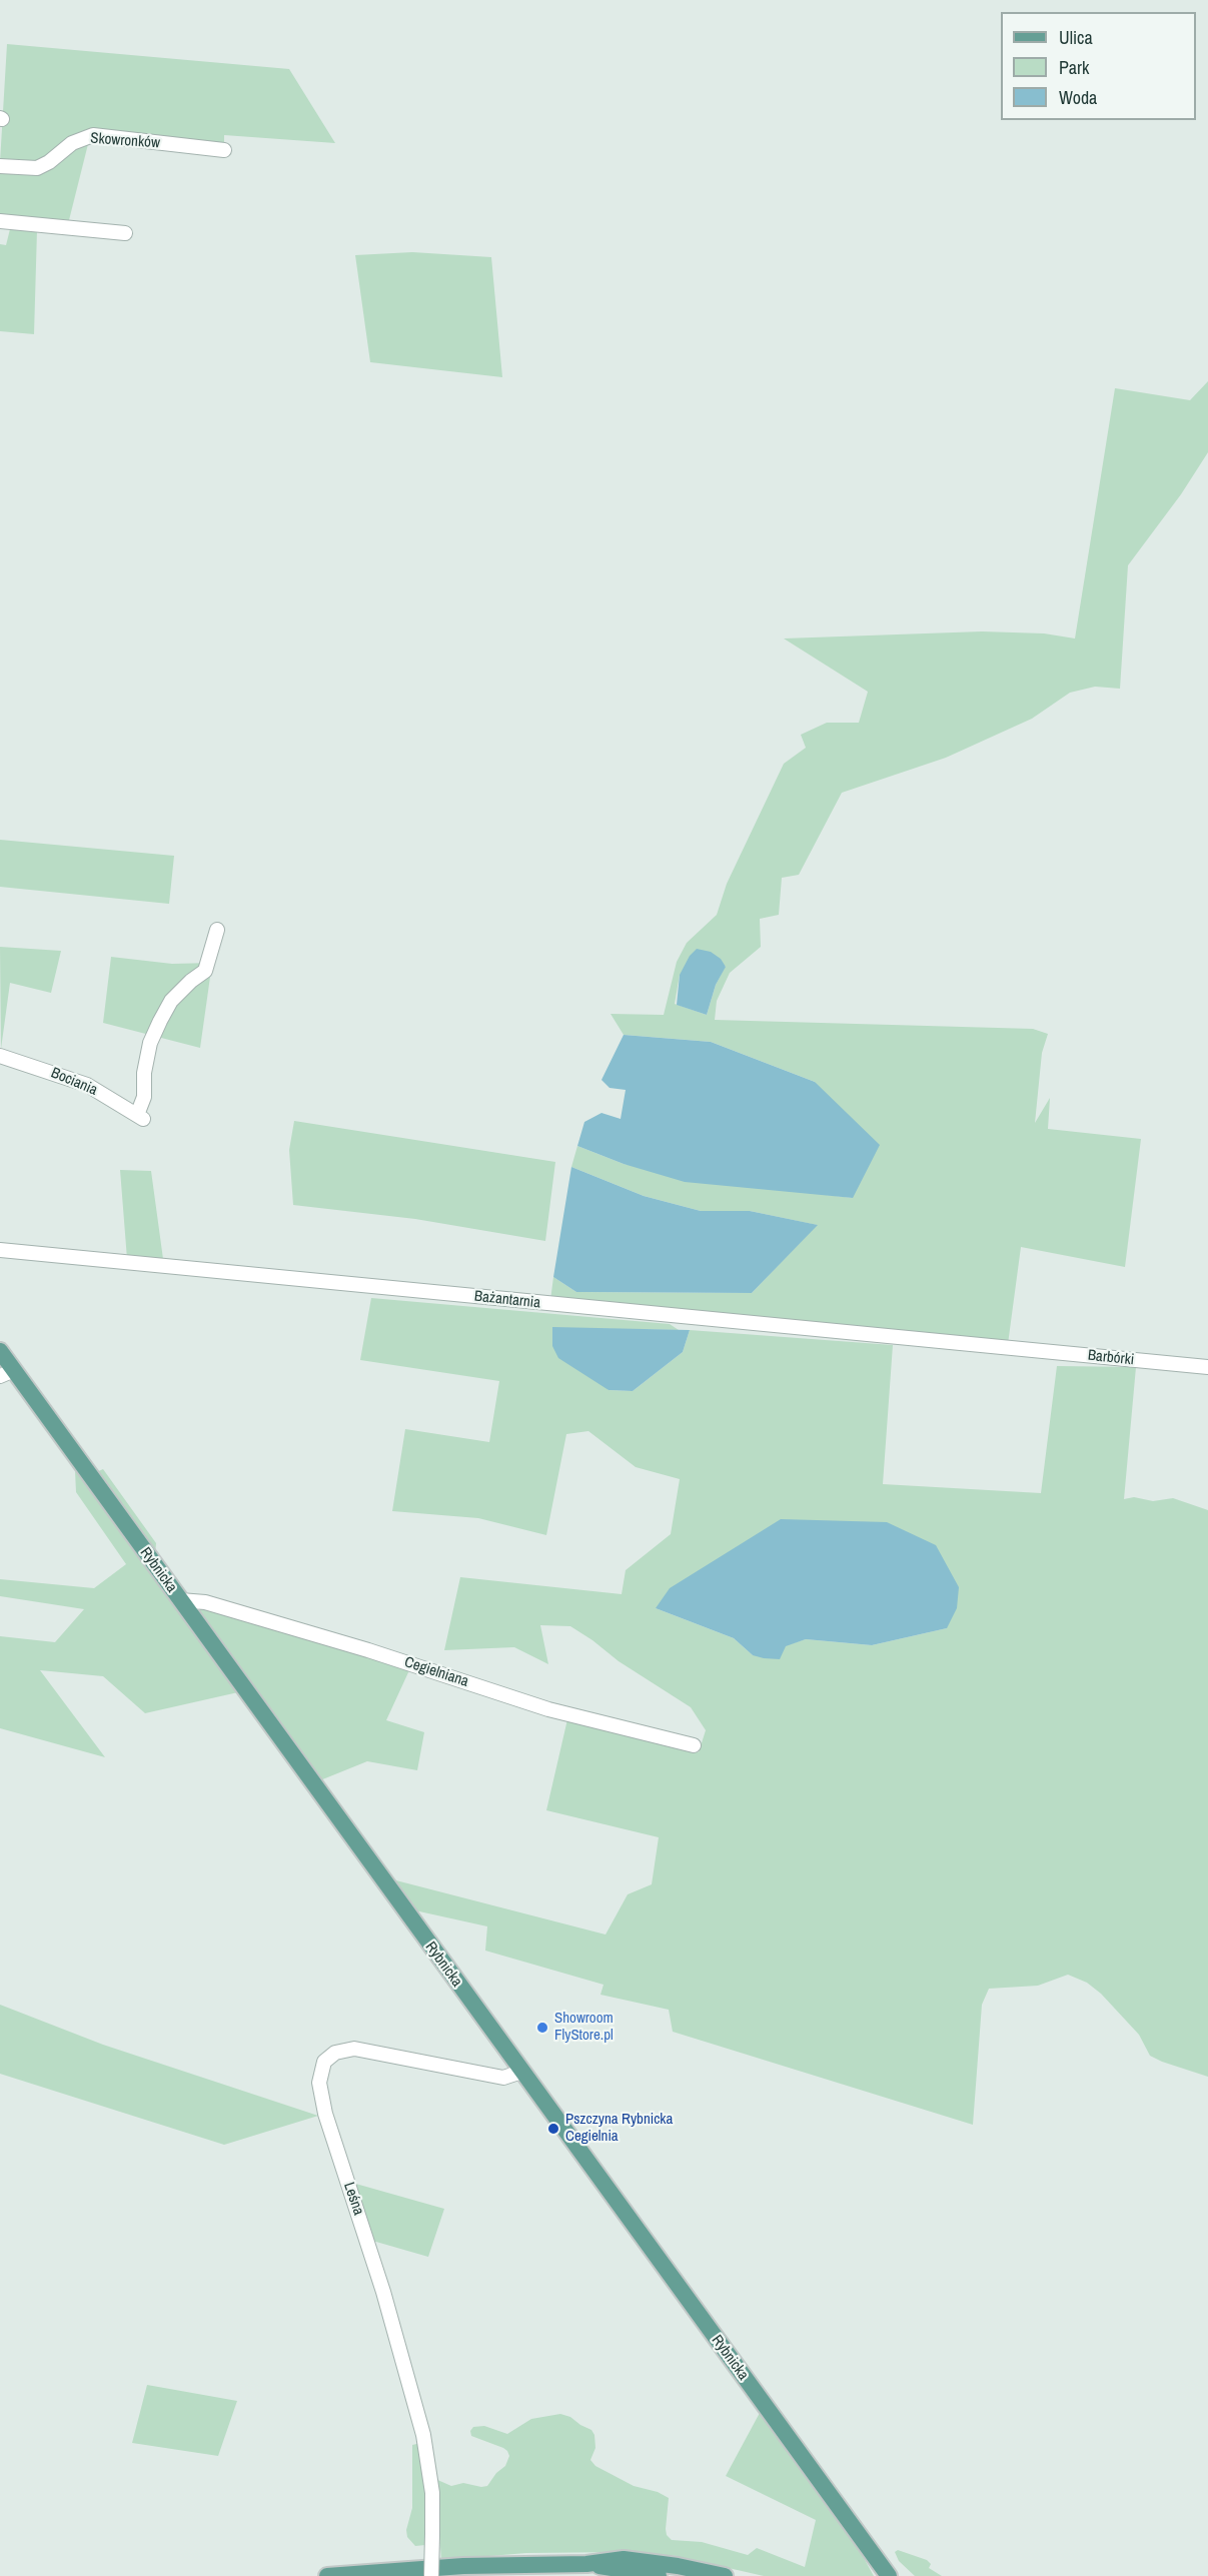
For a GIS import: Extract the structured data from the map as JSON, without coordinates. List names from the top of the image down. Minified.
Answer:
{"streets":{"main road":["Rybnicka"],"street":["Skowronków","Bociania","Bażantarnia","Barbórki","Cegielniana","Leśna"]},"crossings":[["Bażantarnia","Barbórki"],["Rybnicka","Cegielniana"],["Rybnicka","Leśna"]],"places":["Showroom FlyStore.pl","Pszczyna Rybnicka Cegielnia"],"legend":["Ulica","Park","Woda"]}
